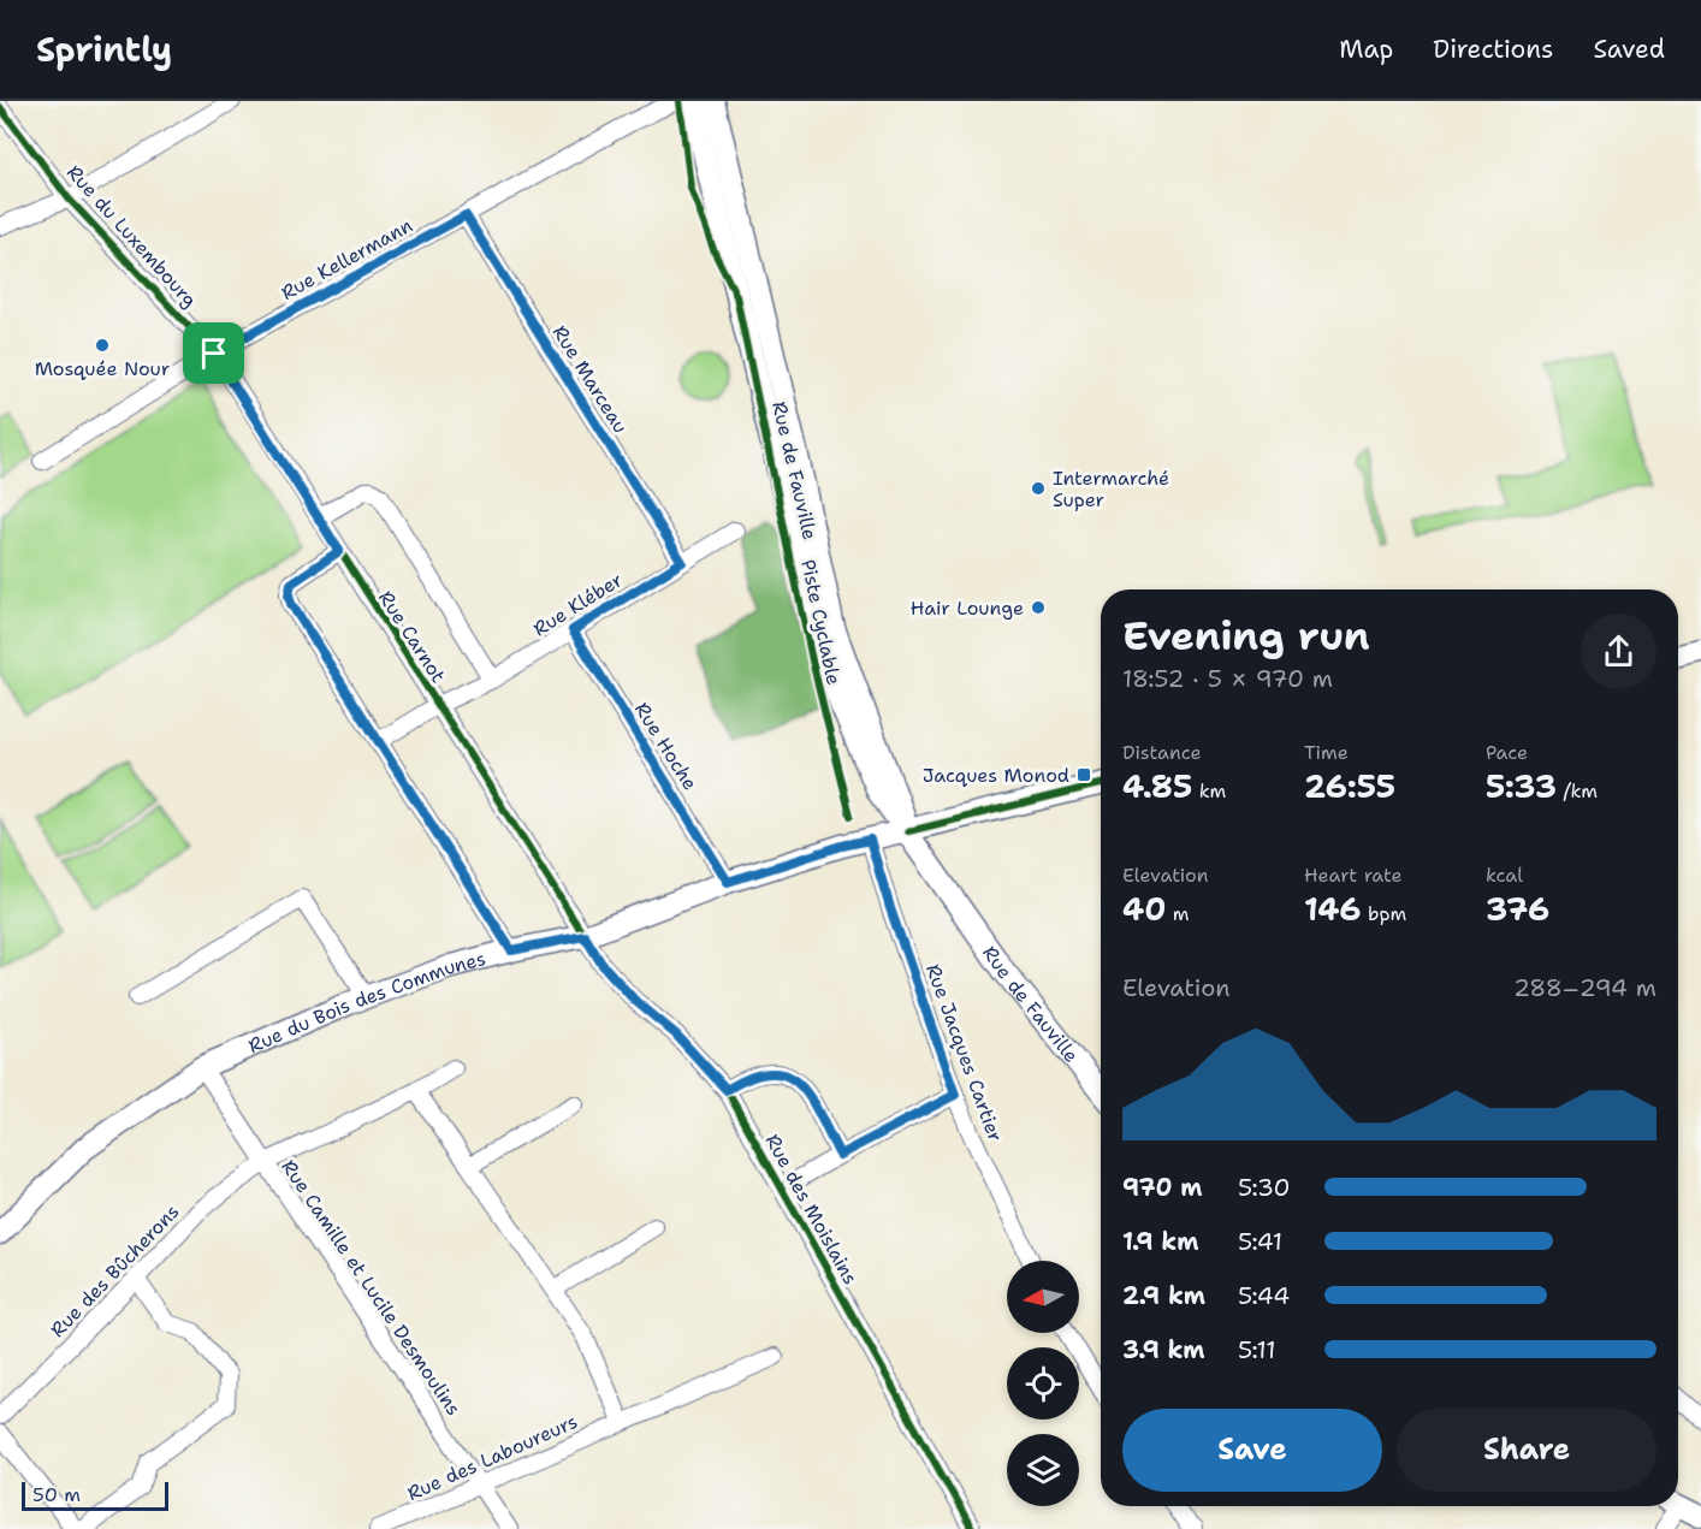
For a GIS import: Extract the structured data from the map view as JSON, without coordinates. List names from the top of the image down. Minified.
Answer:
{"streets":{"main road":["Rue de Fauville","Rue du Bois des Communes"],"street":["Rue du Luxembourg","Rue Kellermann","Rue Marceau","Rue Kléber","Rue Carnot","Rue Hoche","Rue Jacques Cartier","Rue des Moislains","Rue des Bûcherons","Rue Camille et Lucile Desmoulins","Rue des Laboureurs"],"cycle path":["Piste Cyclable"]},"crossings":[["Rue du Luxembourg","Rue Kellermann"],["Rue du Luxembourg","Rue Carnot"],["Rue Kellermann","Rue Marceau"],["Rue Kellermann","Rue Carnot"],["Rue Marceau","Rue Kléber"],["Rue de Fauville","Rue du Bois des Communes"],["Rue Kléber","Rue Carnot"],["Rue Kléber","Rue Hoche"],["Rue Carnot","Rue du Bois des Communes"],["Rue Carnot","Rue des Moislains"],["Rue Hoche","Rue du Bois des Communes"],["Rue du Bois des Communes","Rue Jacques Cartier"],["Rue du Bois des Communes","Rue des Moislains"],["Rue du Bois des Communes","Rue Camille et Lucile Desmoulins"],["Rue des Bûcherons","Rue Camille et Lucile Desmoulins"],["Rue Camille et Lucile Desmoulins","Rue des Laboureurs"]],"places":{"other":["Mosquée Nour","Intermarché Super","Hair Lounge"],"transit":["Jacques Monod"]},"scale_bar":"50 m","north":"left","page":{"header":"Sprintly","nav":["Map","Directions","Saved"],"heading":["Evening run","18:52 · 5 × 970 m"],"stats":[["Distance","4.85 km"],["Time","26:55"],["Pace","5:33 /km"],["Elevation","40 m"],["Heart rate","146 bpm"],["kcal","376"]],"chart":["Elevation","288–294 m"],"list":[{"name":"970 m","note":"5:30"},{"name":"1.9 km","note":"5:41"},{"name":"2.9 km","note":"5:44"},{"name":"3.9 km","note":"5:11"}],"buttons":["Save","Share"],"scale":"50 m"}}
